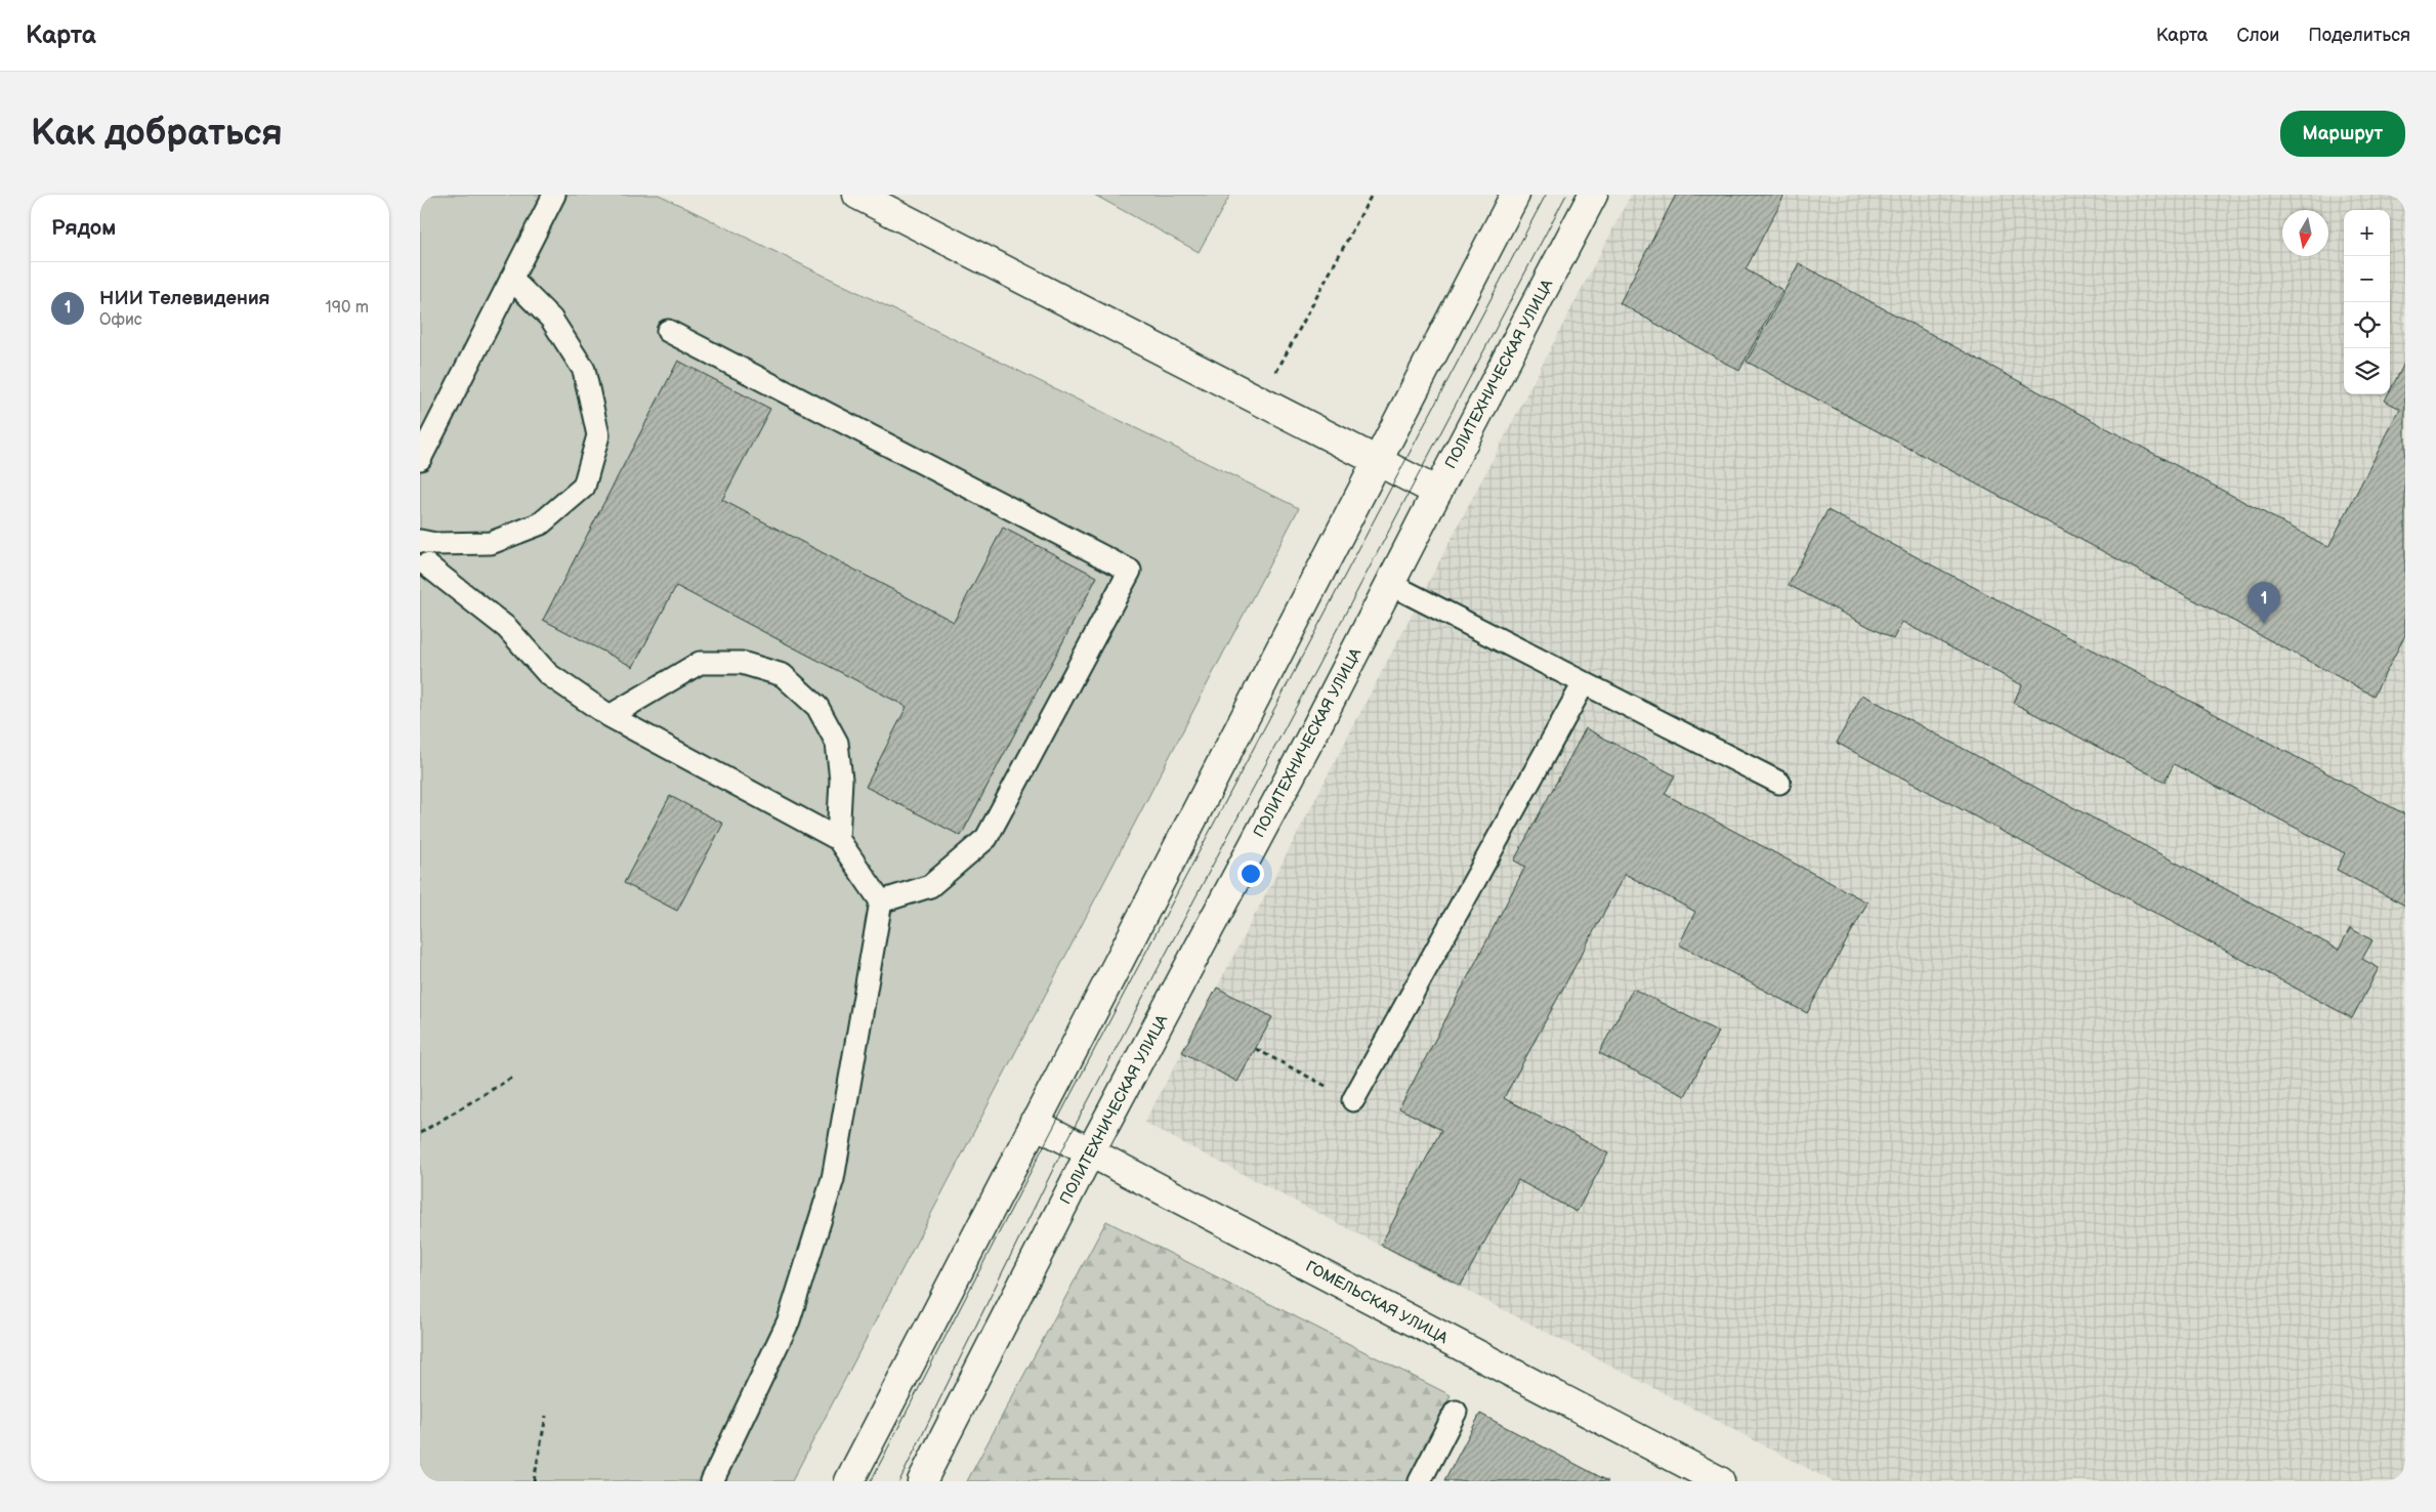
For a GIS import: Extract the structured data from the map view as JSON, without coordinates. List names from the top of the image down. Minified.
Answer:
{"streets":{"main road":["ПОЛИТЕХНИЧЕСКАЯ УЛИЦА","ГОМЕЛЬСКАЯ УЛИЦА"]},"crossings":[["ПОЛИТЕХНИЧЕСКАЯ УЛИЦА","ГОМЕЛЬСКАЯ УЛИЦА"]],"north":"bottom","page":{"header":"Карта","nav":["Карта","Слои","Поделиться"],"buttons":"Маршрут","title":"Как добраться","heading":"Рядом","map_buttons":["+","−"],"list":[{"mark":"1","name":"НИИ Телевидения","note":"Офис","value":"190 m"}],"pins":"1"}}
